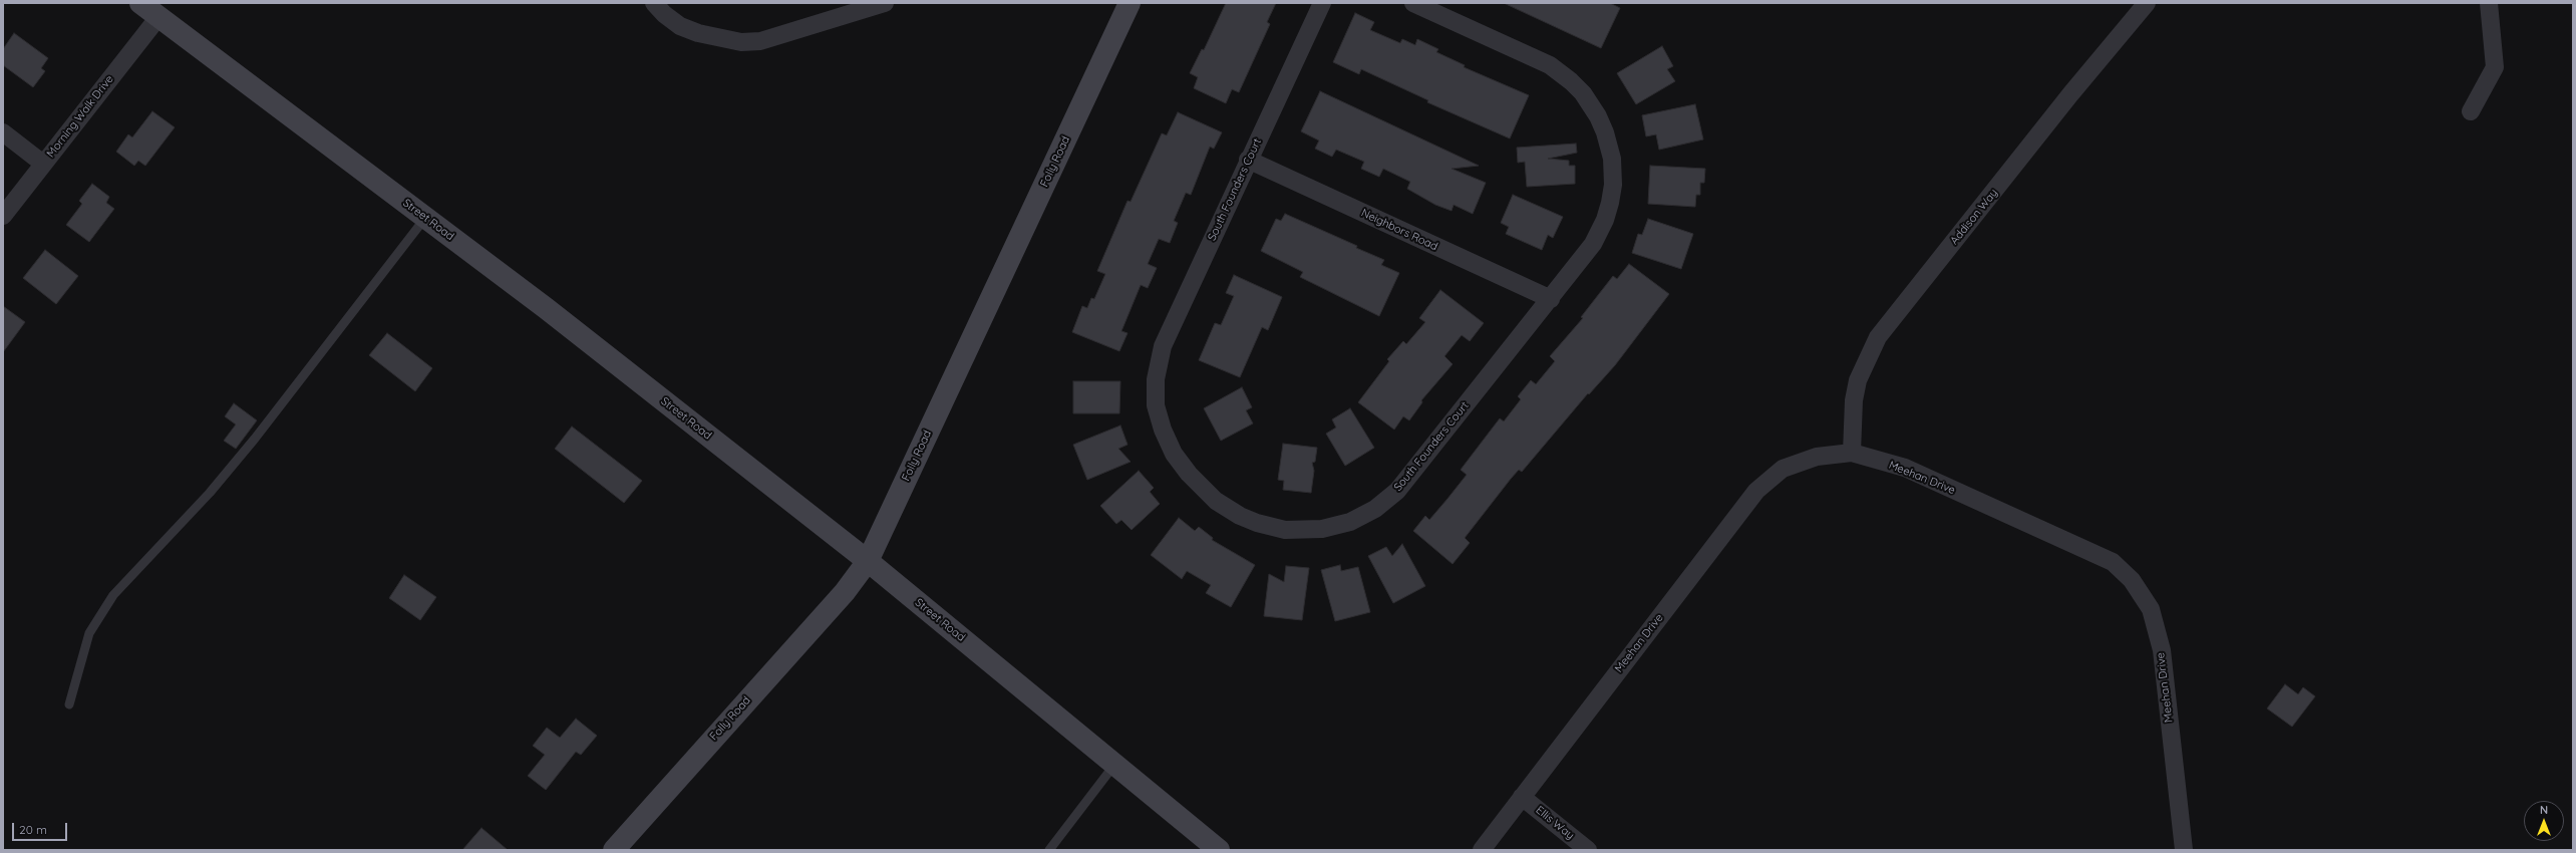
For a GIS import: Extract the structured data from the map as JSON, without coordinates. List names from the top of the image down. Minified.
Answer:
{"streets":{"main road":["Folly Road","Street Road"],"street":["Morning Walk Drive","South Founders Court","Addison Way","Neighbors Road","Meehan Drive","Ellis Way"]},"crossings":[["Morning Walk Drive","Street Road"],["Folly Road","Street Road"],["South Founders Court","Neighbors Road"],["Addison Way","Meehan Drive"],["Meehan Drive","Ellis Way"]],"scale_bar":"20 m","north":"top"}
